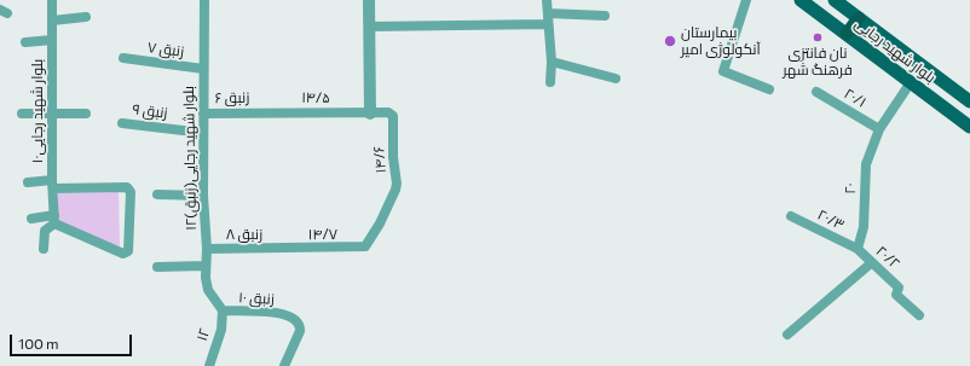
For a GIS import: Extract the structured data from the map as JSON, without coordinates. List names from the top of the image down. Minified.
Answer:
{"streets":{"main road":["بلوار شهید رجایی"],"street":["زنبق ۷","زنبق ۶","۱۴/۵","۲۰/۱","بلوار شهید رجایی۱۰","زنبق ۹","۱۲بلوار شهید رجایی(زنبق)","۱۴/۶","۲۰","۲۰/۳","زنبق ۸","۱۴/۷","۲۰/۲","زنبق ۱۰","۱۲"]},"crossings":[["زنبق ۷","۱۲بلوار شهید رجایی(زنبق)"],["بلوار شهید رجایی","۲۰"],["زنبق ۶","۱۴/۵"],["زنبق ۶","۱۲بلوار شهید رجایی(زنبق)"],["۱۴/۵","۱۴/۶"],["۲۰/۱","۲۰"],["زنبق ۹","۱۲بلوار شهید رجایی(زنبق)"],["۱۲بلوار شهید رجایی(زنبق)","زنبق ۸"],["۱۲بلوار شهید رجایی(زنبق)","زنبق ۱۰"],["۱۲بلوار شهید رجایی(زنبق)","۱۲"],["۱۴/۶","۱۴/۷"],["۲۰","۲۰/۳"],["۲۰","۲۰/۲"],["۲۰/۳","۲۰/۲"],["زنبق ۸","۱۴/۷"],["زنبق ۱۰","۱۲"]],"places":["نان فانتزی فرهنگ شهر","بیمارستان آنکولوژی امیر"],"scale_bar":"100 m"}
